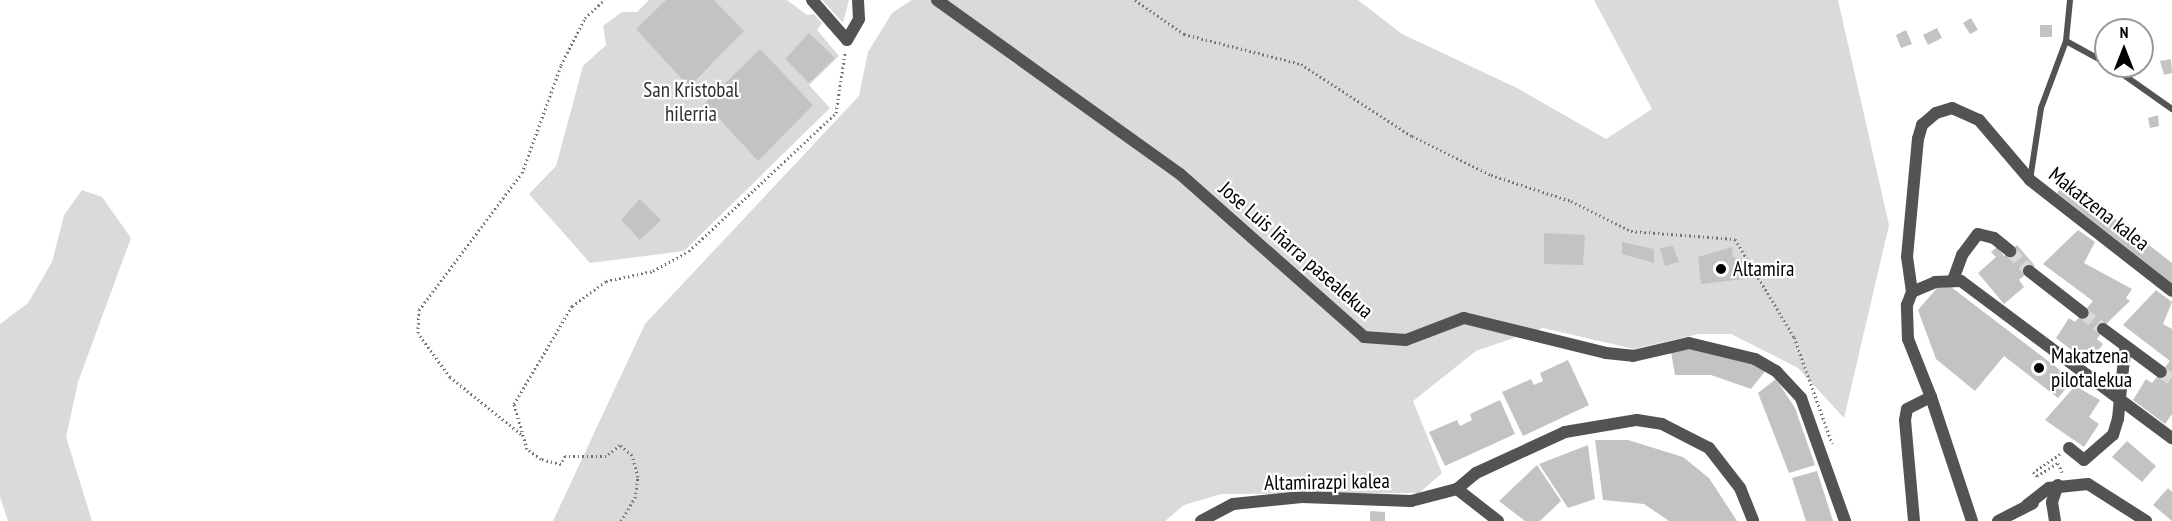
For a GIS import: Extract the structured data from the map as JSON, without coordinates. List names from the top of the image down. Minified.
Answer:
{"streets":{"street":["Makatzena kalea","Jose Luis Iñarra pasealekua","Altamirazpi kalea"]},"parks":["San Kristobal hilerria"],"places":["Altamira","Makatzena pilotalekua"],"north":"top"}
